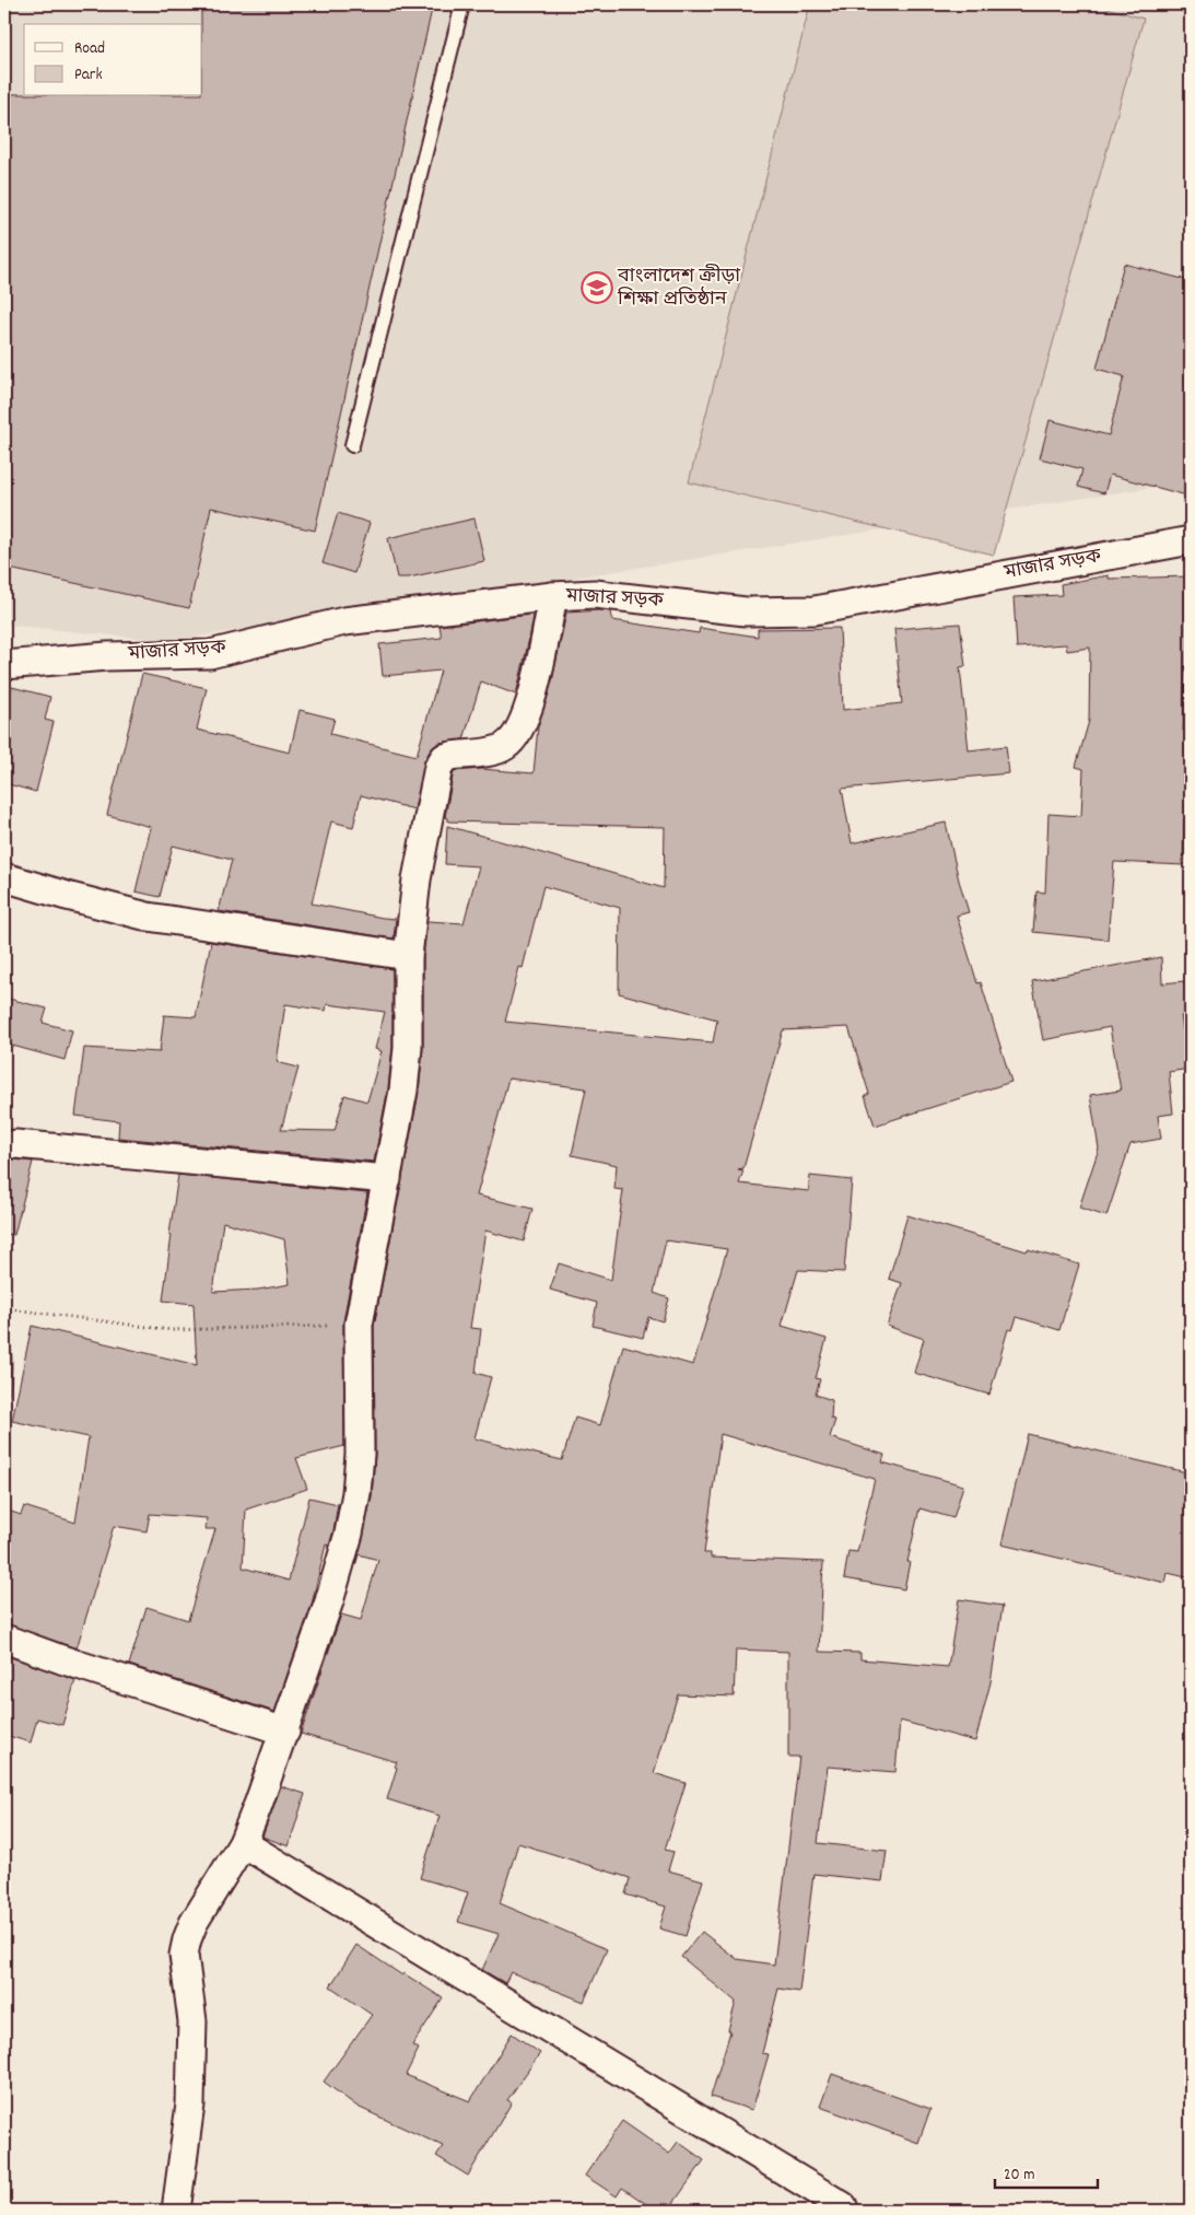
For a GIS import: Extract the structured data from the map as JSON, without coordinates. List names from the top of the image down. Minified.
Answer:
{"streets":{"street":["মাজার সড়ক"]},"places":{"school or university":["বাংলাদেশ ক্রীড়া শিক্ষা প্রতিষ্ঠান"]},"legend":["Road","Park"],"scale_bar":"20 m"}
